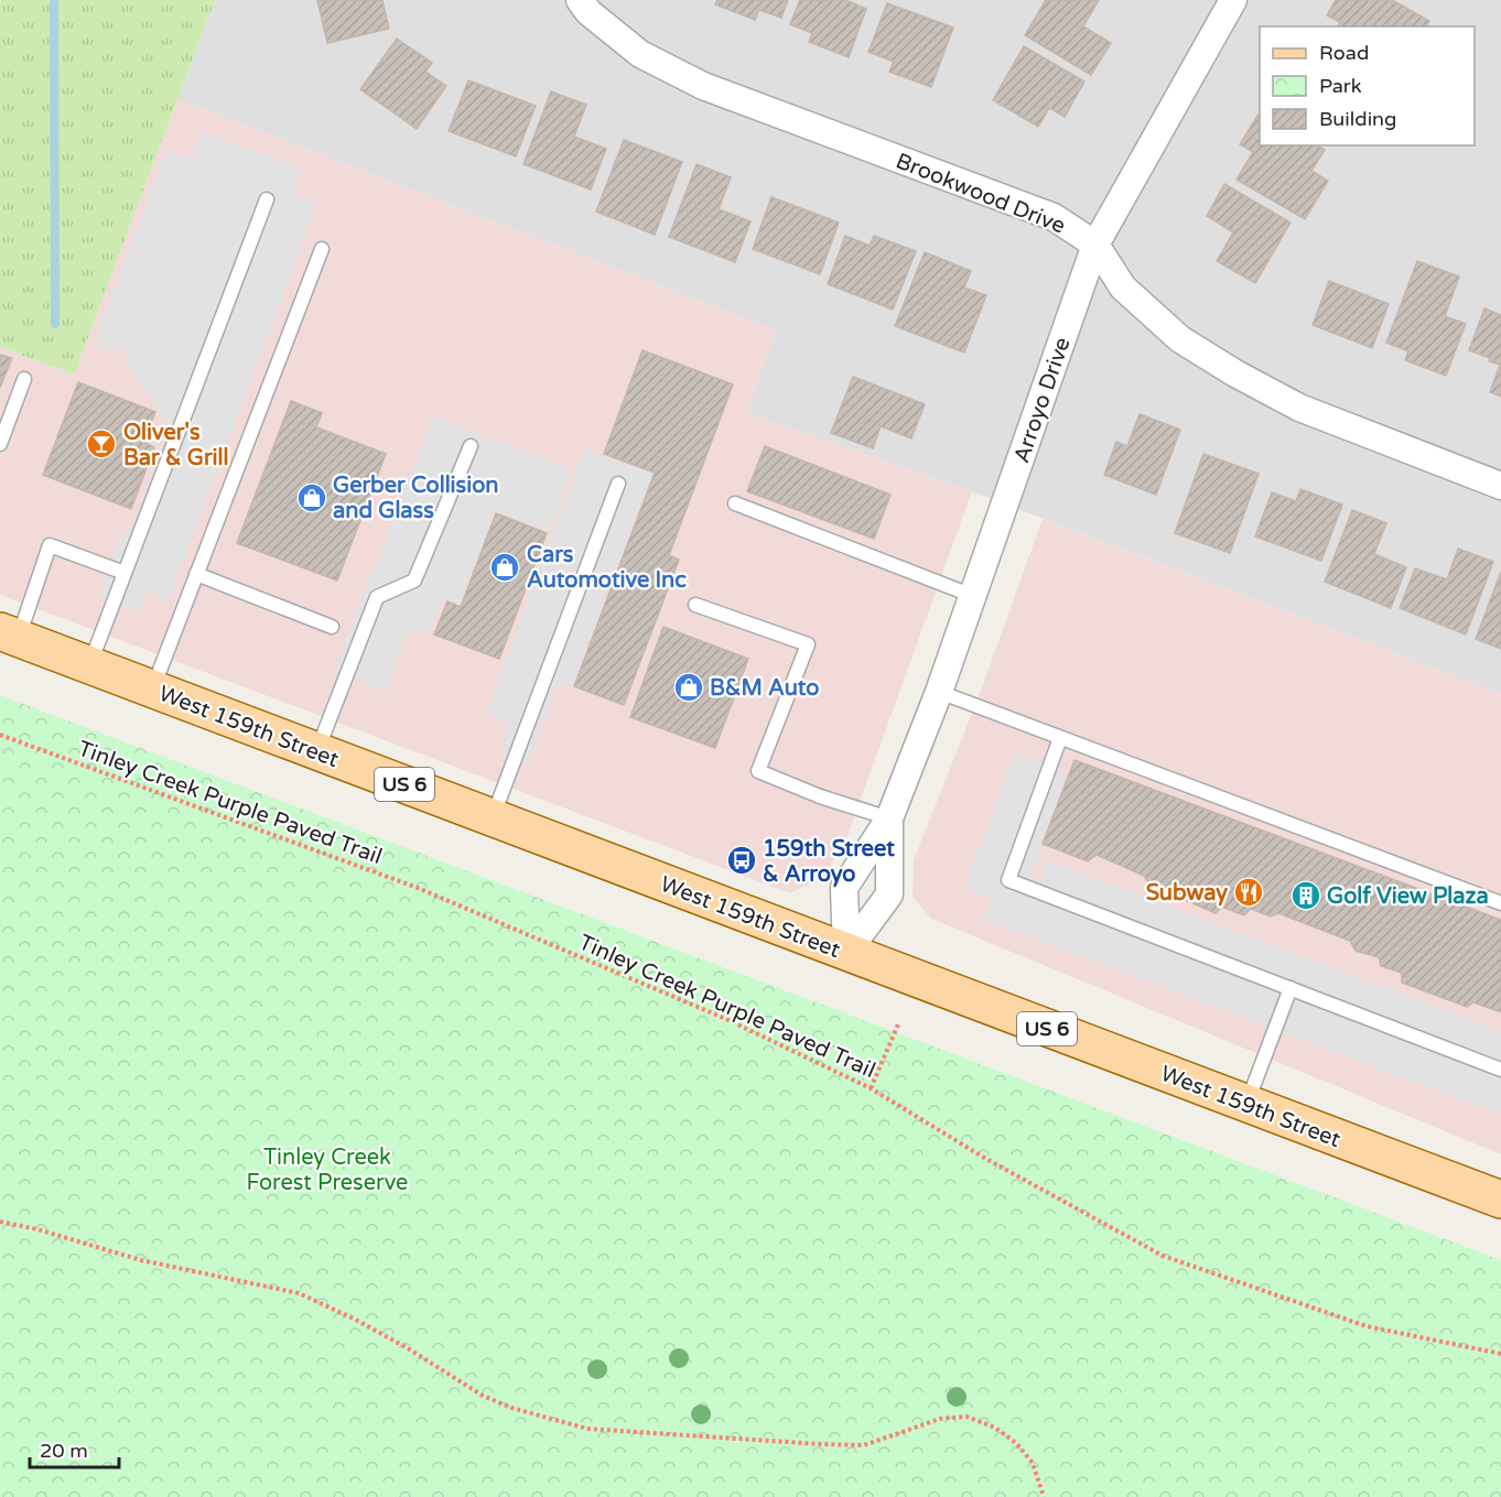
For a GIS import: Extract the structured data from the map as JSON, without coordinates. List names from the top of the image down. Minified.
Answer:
{"streets":{"main road":["West 159th Street","US 6"],"street":["Brookwood Drive","Arroyo Drive"],"path":["Tinley Creek Purple Paved Trail"]},"crossings":[["Brookwood Drive","Arroyo Drive"],["Arroyo Drive","West 159th Street"]],"parks":["Tinley Creek Forest Preserve"],"places":{"bar":["Oliver's Bar & Grill"],"shop":["Gerber Collision and Glass","Cars Automotive Inc","B&M Auto"],"bus stop":["159th Street & Arroyo"],"restaurant":["Subway"],"building":["Golf View Plaza"]},"legend":["Road","Park","Building"],"scale_bar":"20 m"}
